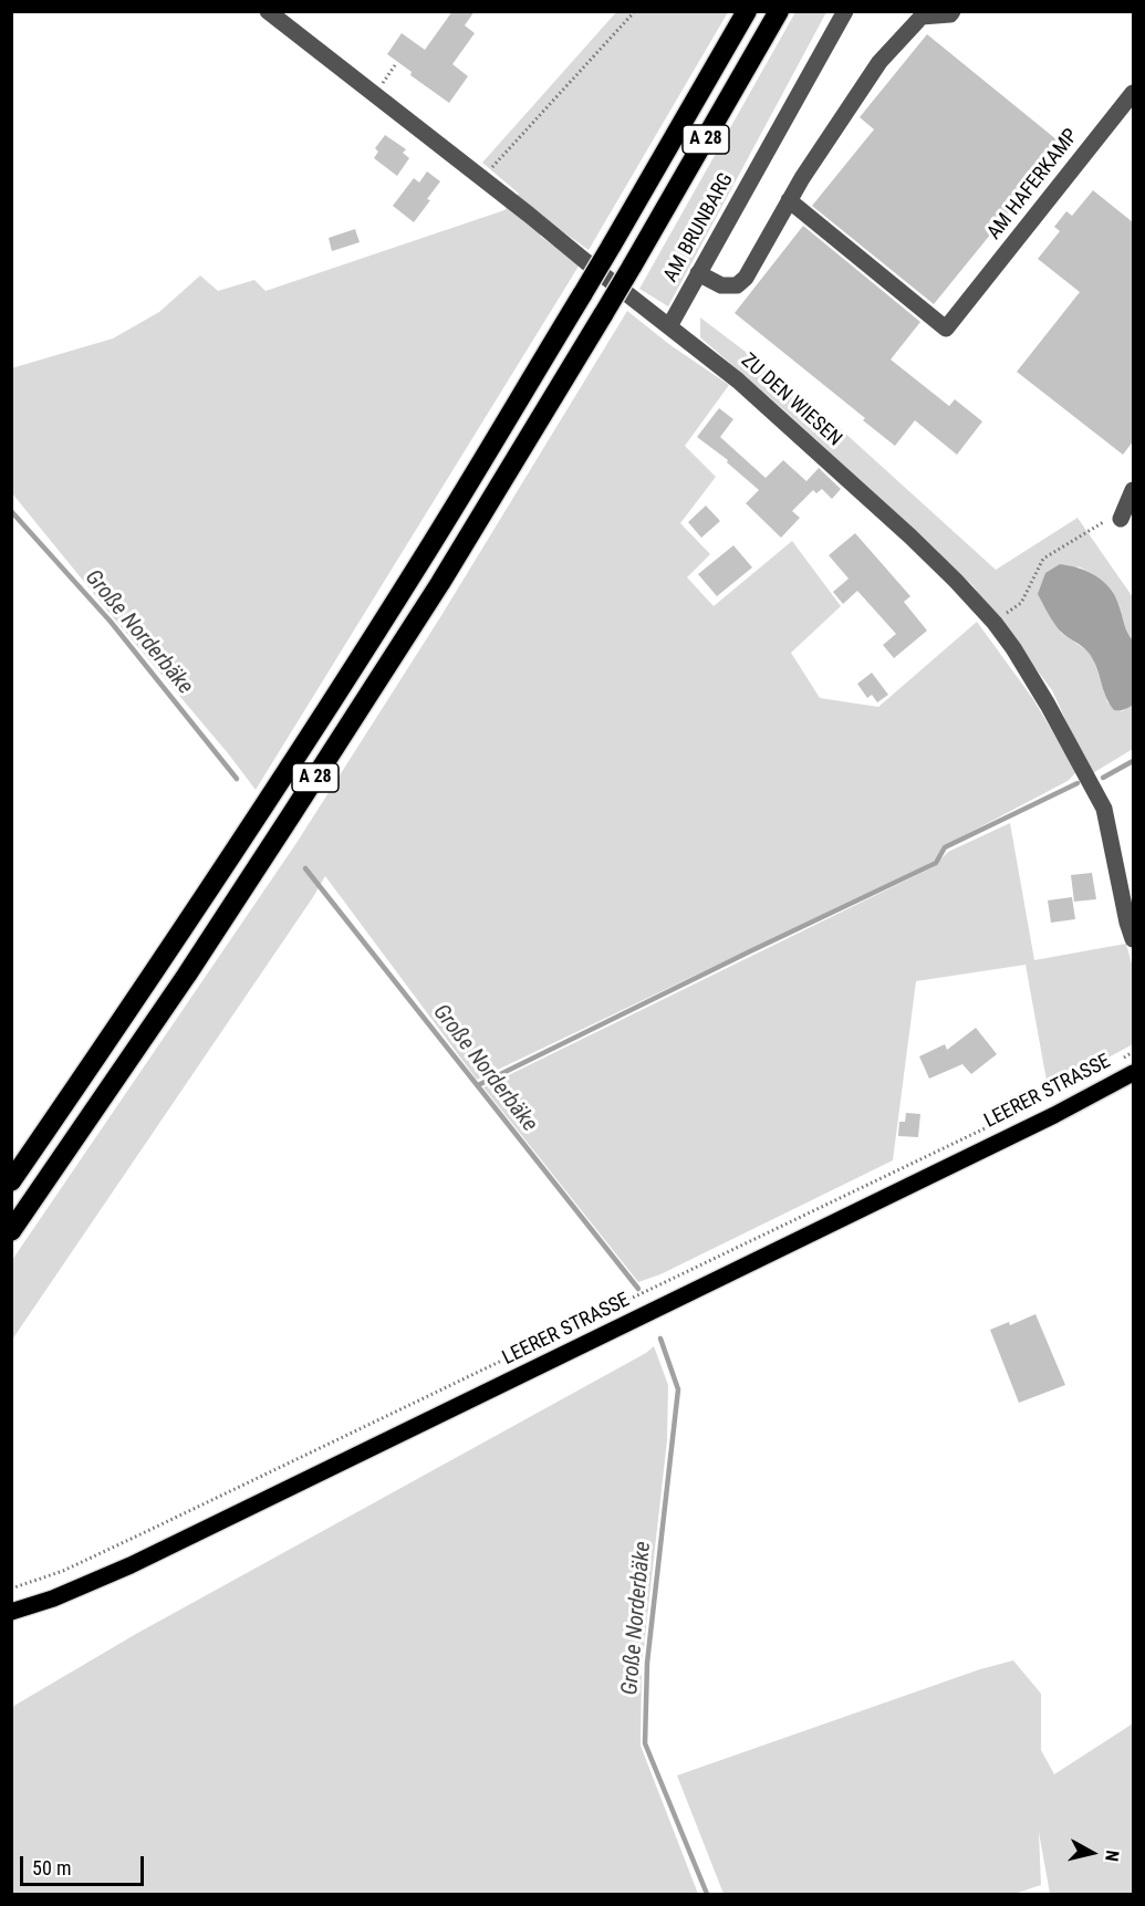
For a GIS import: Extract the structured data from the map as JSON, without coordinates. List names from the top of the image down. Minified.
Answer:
{"streets":{"highway":["A 28"],"main road":["LEERER STRASSE"],"street":["AM HAFERKAMP","AM BRUNBARG","ZU DEN WIESEN"]},"crossings":[["AM BRUNBARG","ZU DEN WIESEN"]],"water":["Große Norderbäke"],"scale_bar":"50 m","north":"right"}
